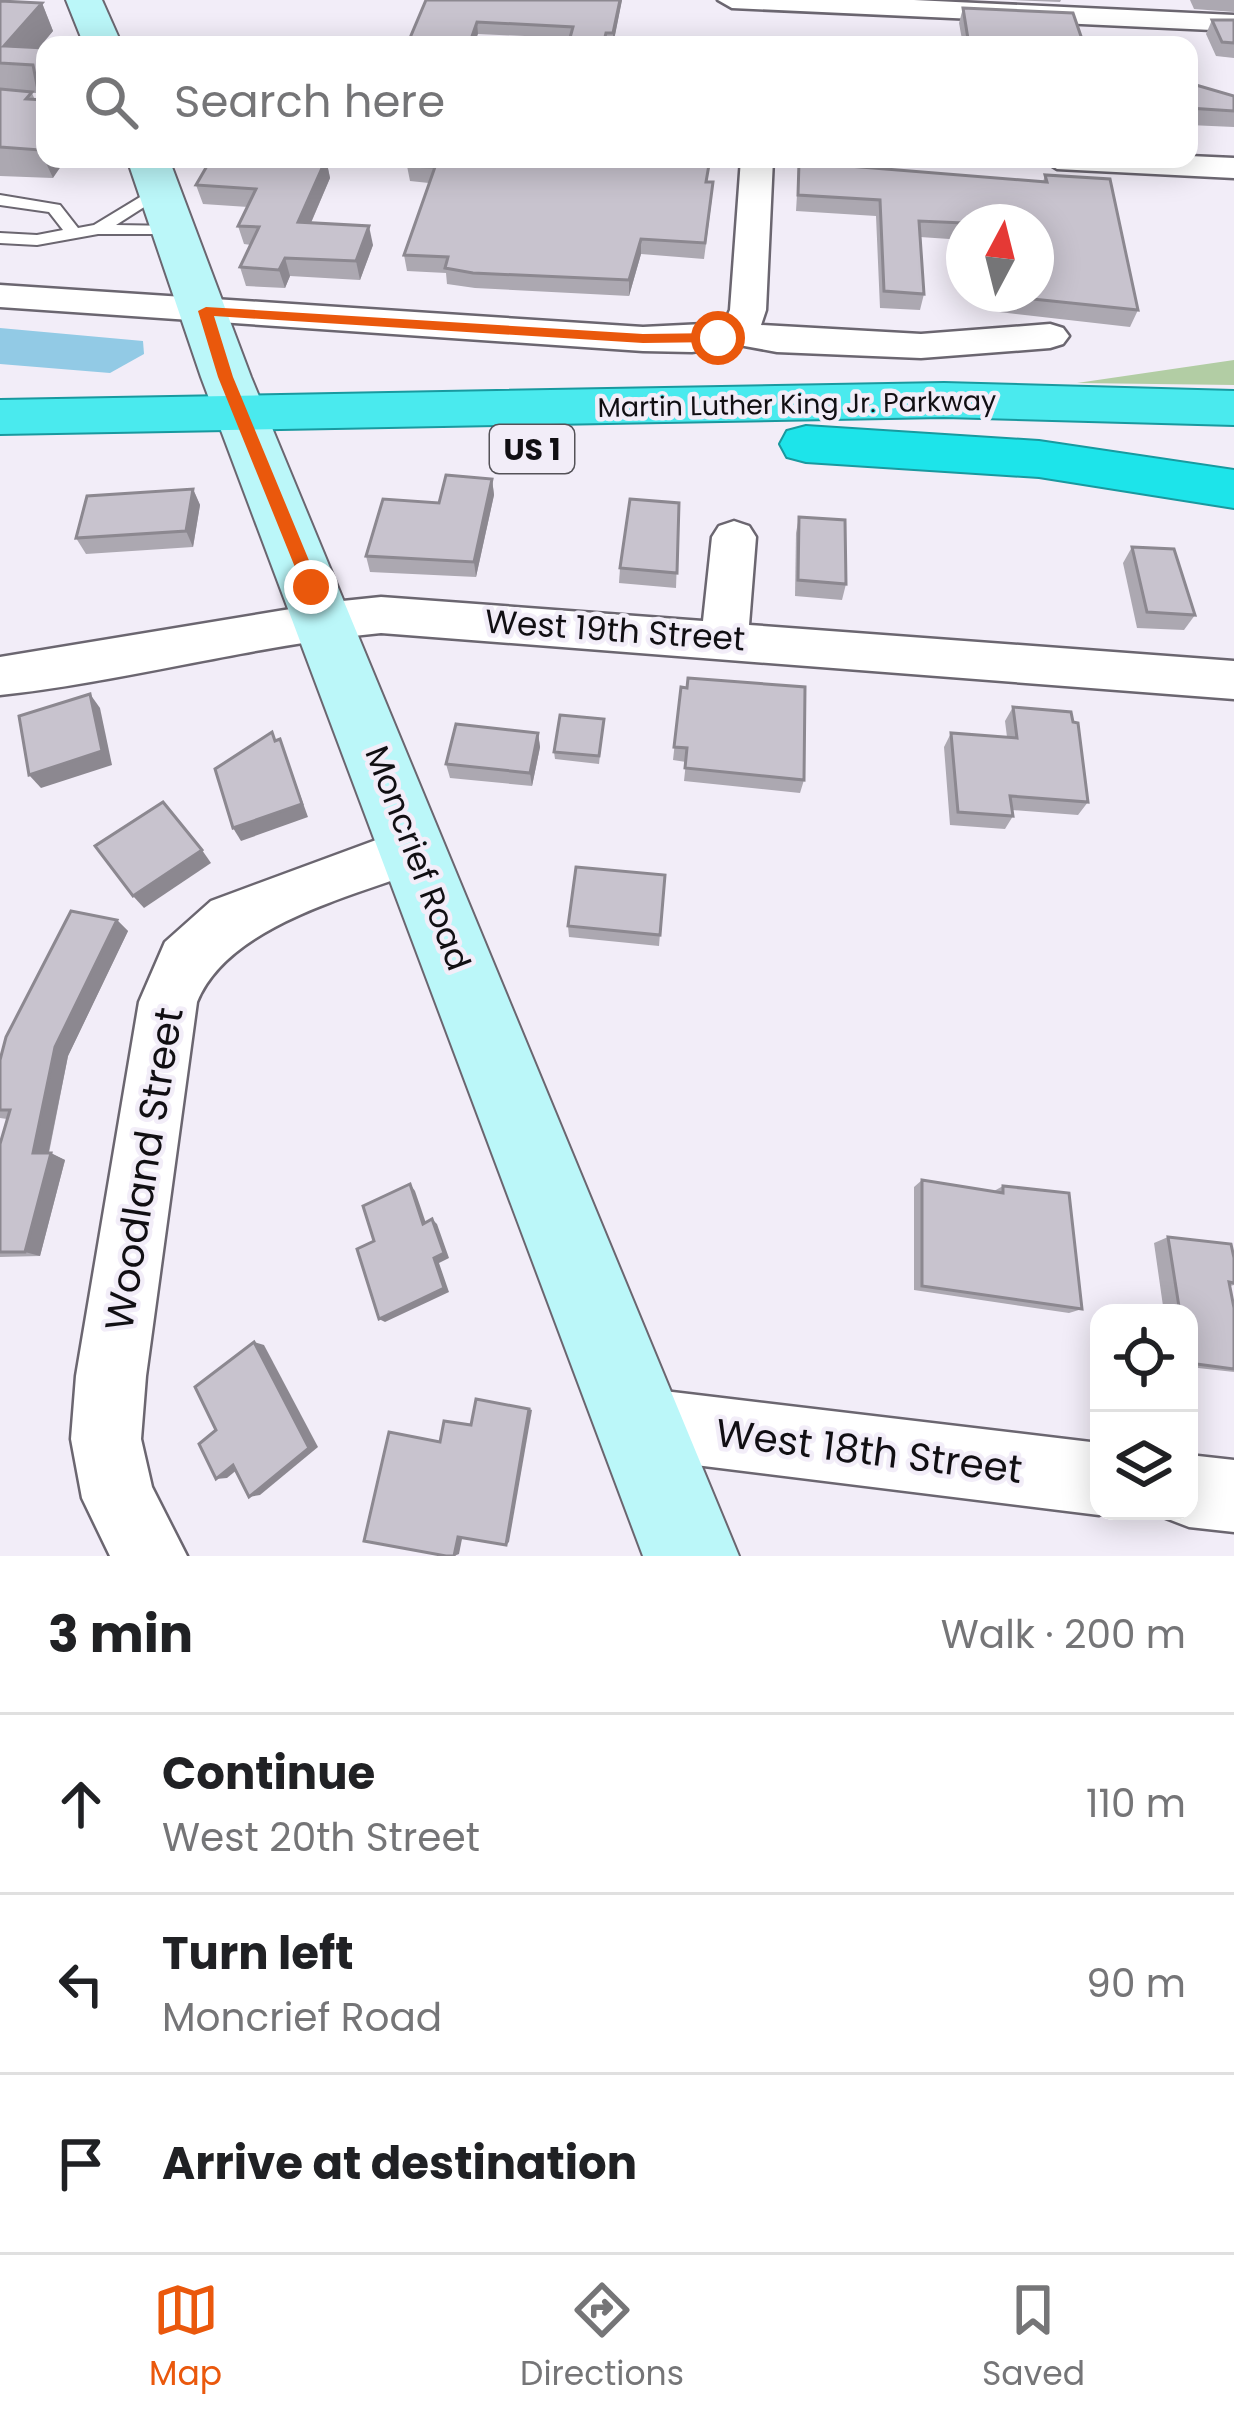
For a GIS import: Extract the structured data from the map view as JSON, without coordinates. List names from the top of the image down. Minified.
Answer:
{"streets":{"highway":["Martin Luther King Jr. Parkway","US 1"],"main road":["Moncrief Road"],"street":["West 19th Street","Woodland Street","West 18th Street"]},"crossings":[["Martin Luther King Jr. Parkway","Moncrief Road"],["West 19th Street","Moncrief Road"],["Moncrief Road","Woodland Street"],["Moncrief Road","West 18th Street"]],"north":"top","page":{"search":"Search here","heading":["3 min","Walk · 200 m"],"list":[["Continue","West 20th Street","110 m"],["Turn left","Moncrief Road","90 m"],"Arrive at destination"],"nav":["Map","Directions","Saved"]}}
